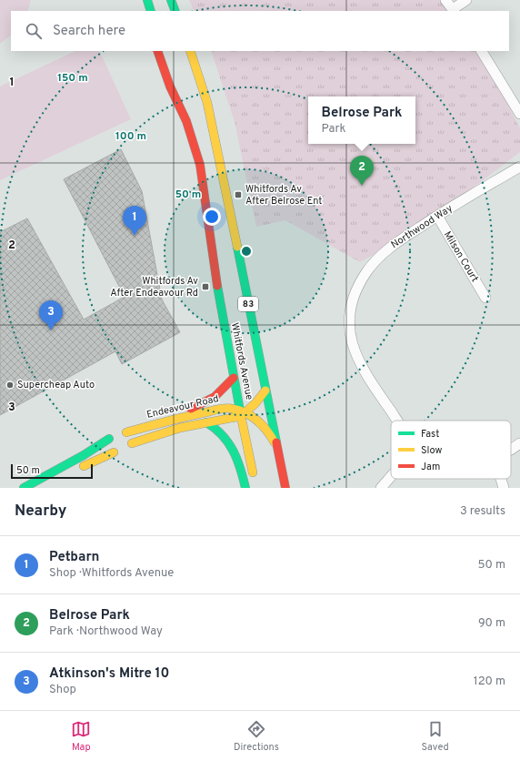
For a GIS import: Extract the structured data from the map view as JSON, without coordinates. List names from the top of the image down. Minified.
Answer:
{"streets":{"main road":["83","Whitfords Avenue","Endeavour Road"],"street":["Northwood Way","Milson Court"]},"crossings":[["Northwood Way","Milson Court"],["Whitfords Avenue","Endeavour Road"]],"places":{"transit":["Whitfords Av After Belrose Ent","Whitfords Av After Endeavour Rd"],"other":["Supercheap Auto"]},"legend":["Fast","Slow","Jam"],"scale_bar":"50 m","page":{"search":"Search here","popup":["Belrose Park","Park"],"pins":["2","1","3"],"scale":"50 m","heading":["Nearby","3 results"],"list":[{"mark":"1","name":"Petbarn","note":"Shop · Whitfords Avenue","value":"50 m"},{"mark":"2","name":"Belrose Park","note":"Park · Northwood Way","value":"90 m"},{"mark":"3","name":"Atkinson's Mitre 10","note":"Shop","value":"120 m"}],"nav":["Map","Directions","Saved"]},"grid":{"rows":["1","2","3"]},"rings":["150 m","100 m","50 m"]}
